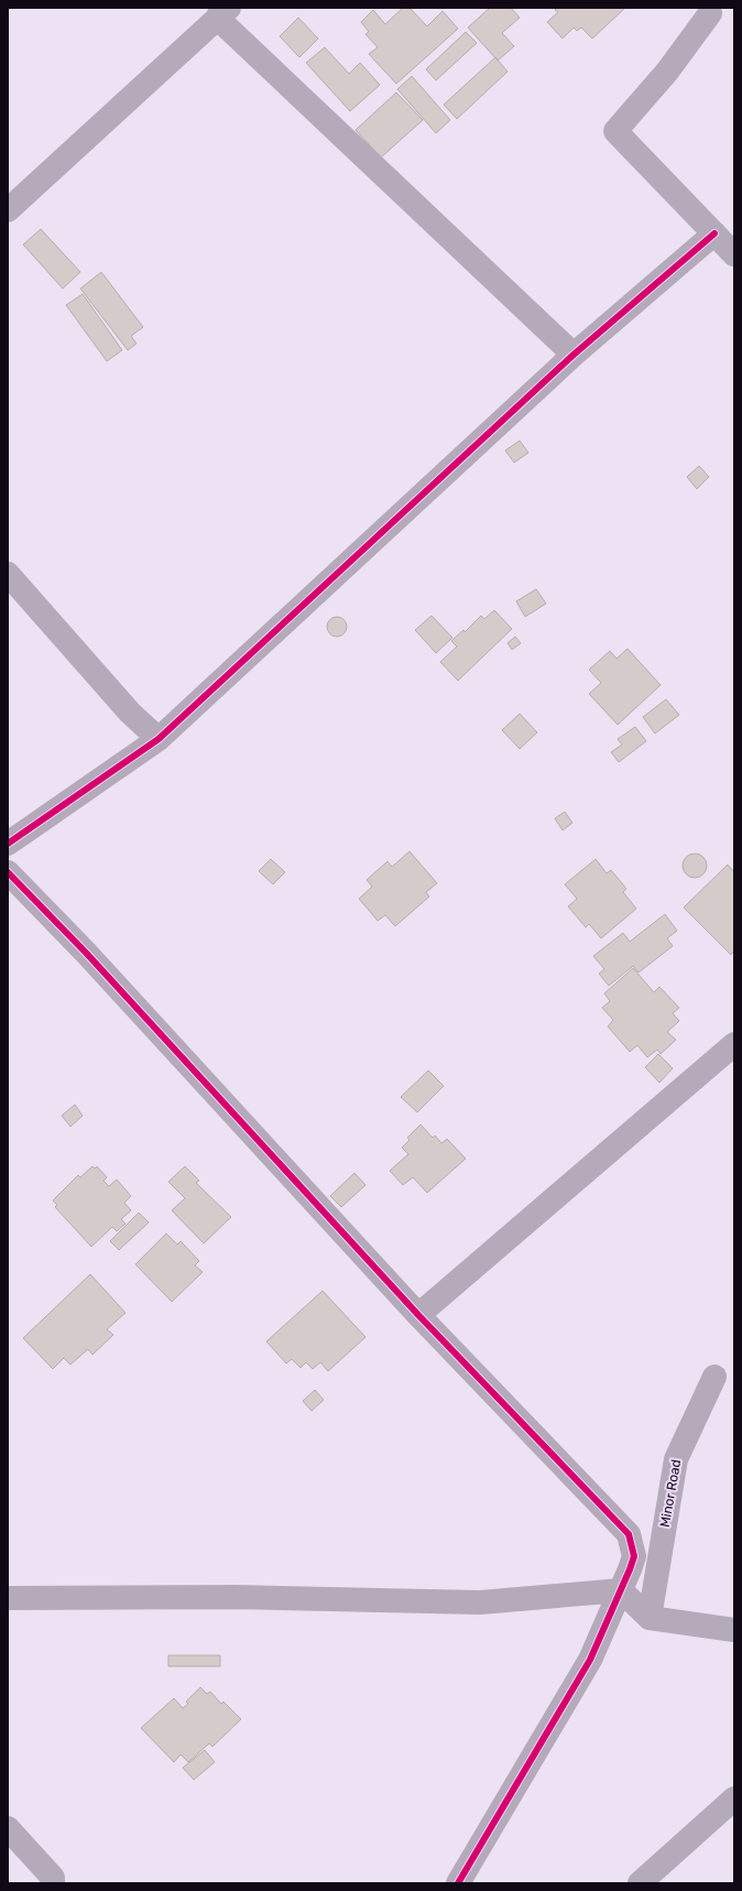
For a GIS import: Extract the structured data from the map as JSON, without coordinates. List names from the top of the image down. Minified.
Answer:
{"streets":{"street":["Minor Road"]}}
